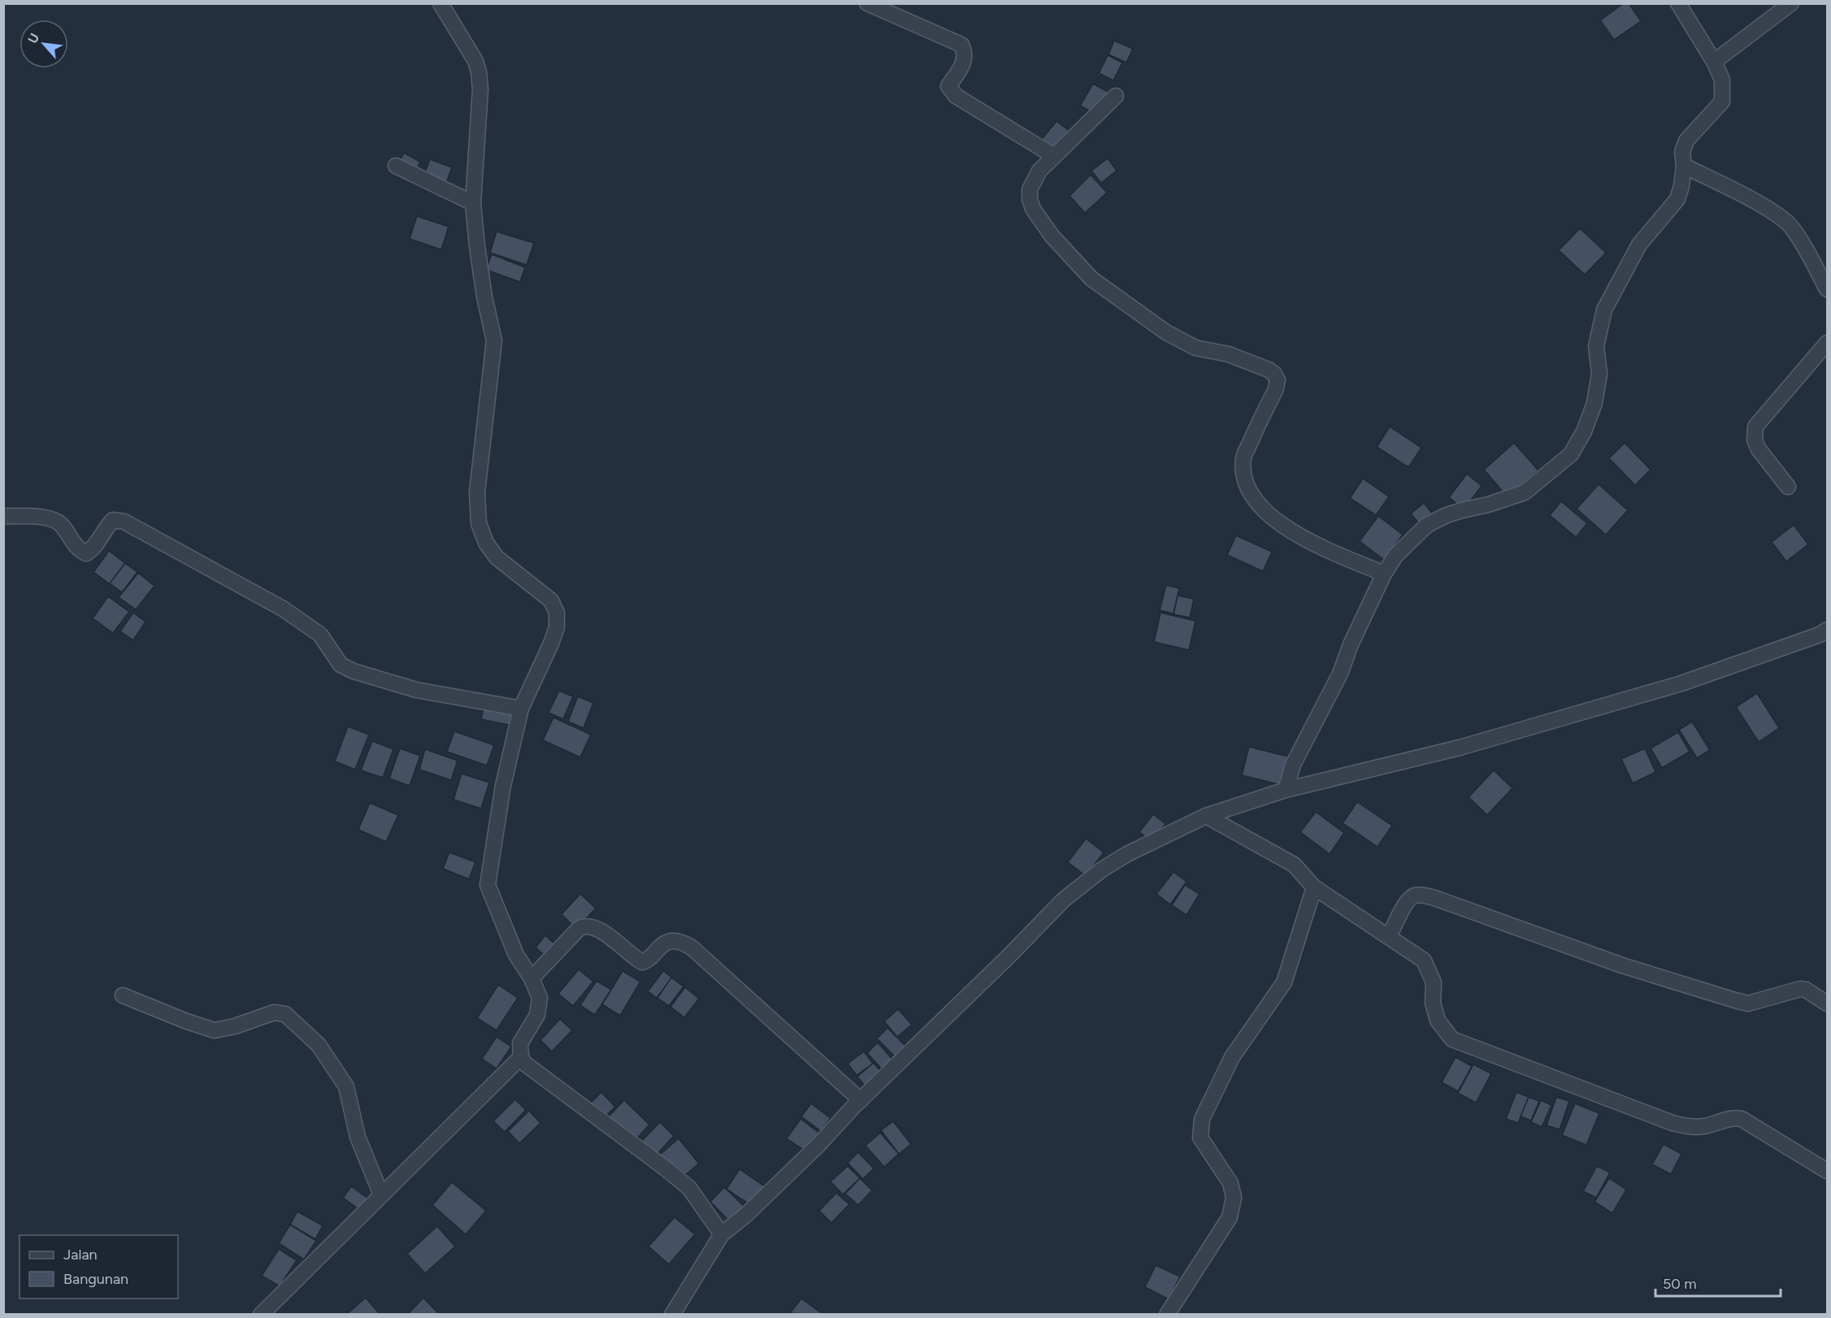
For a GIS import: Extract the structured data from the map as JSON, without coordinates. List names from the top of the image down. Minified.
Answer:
{"legend":["Jalan","Bangunan"],"scale_bar":"50 m","north":"top left"}
